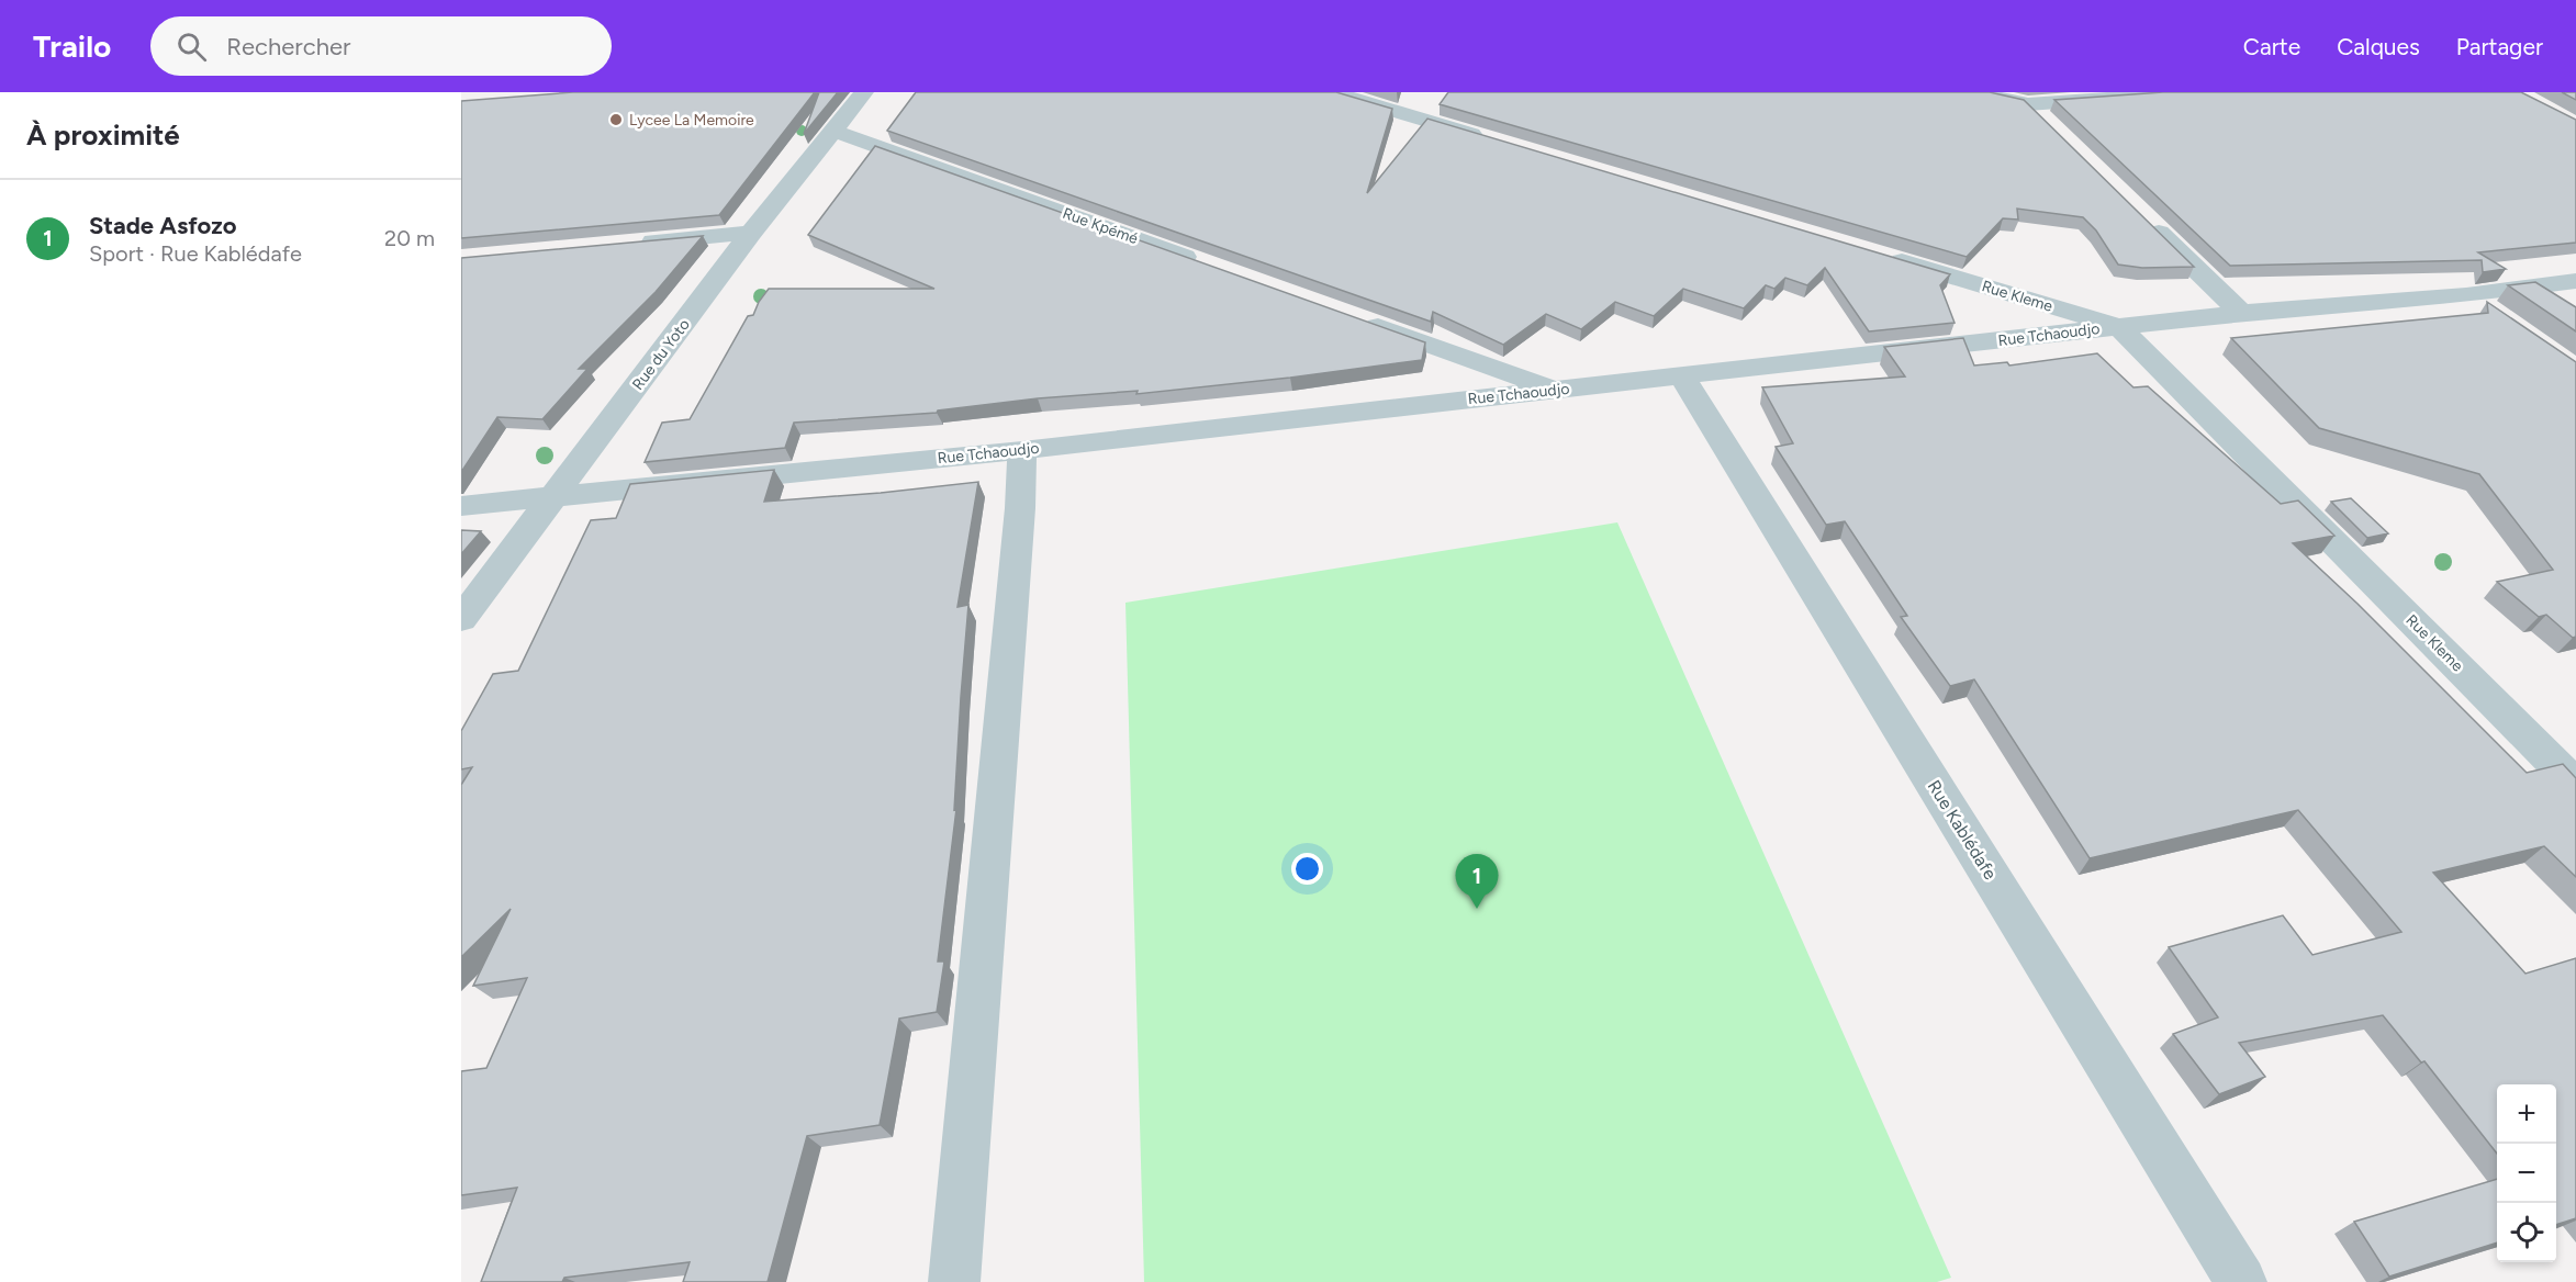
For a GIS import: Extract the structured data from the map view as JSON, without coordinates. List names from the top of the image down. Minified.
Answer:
{"streets":{"street":["Rue Kpémé","Rue Kleme","Rue Tchaoudjo","Rue du Yoto","Rue Kablédafe"]},"crossings":[["Rue Kpémé","Rue du Yoto"],["Rue Kleme","Rue Tchaoudjo"],["Rue Tchaoudjo","Rue du Yoto"],["Rue Tchaoudjo","Rue Kablédafe"]],"places":["Lycee La Memoire"],"page":{"header":"Trailo","search":"Rechercher","nav":["Carte","Calques","Partager"],"heading":"À proximité","list":[{"mark":"1","name":"Stade Asfozo","note":"Sport · Rue Kablédafe","value":"20 m"}],"pins":"1","map_buttons":["+","−"]}}
